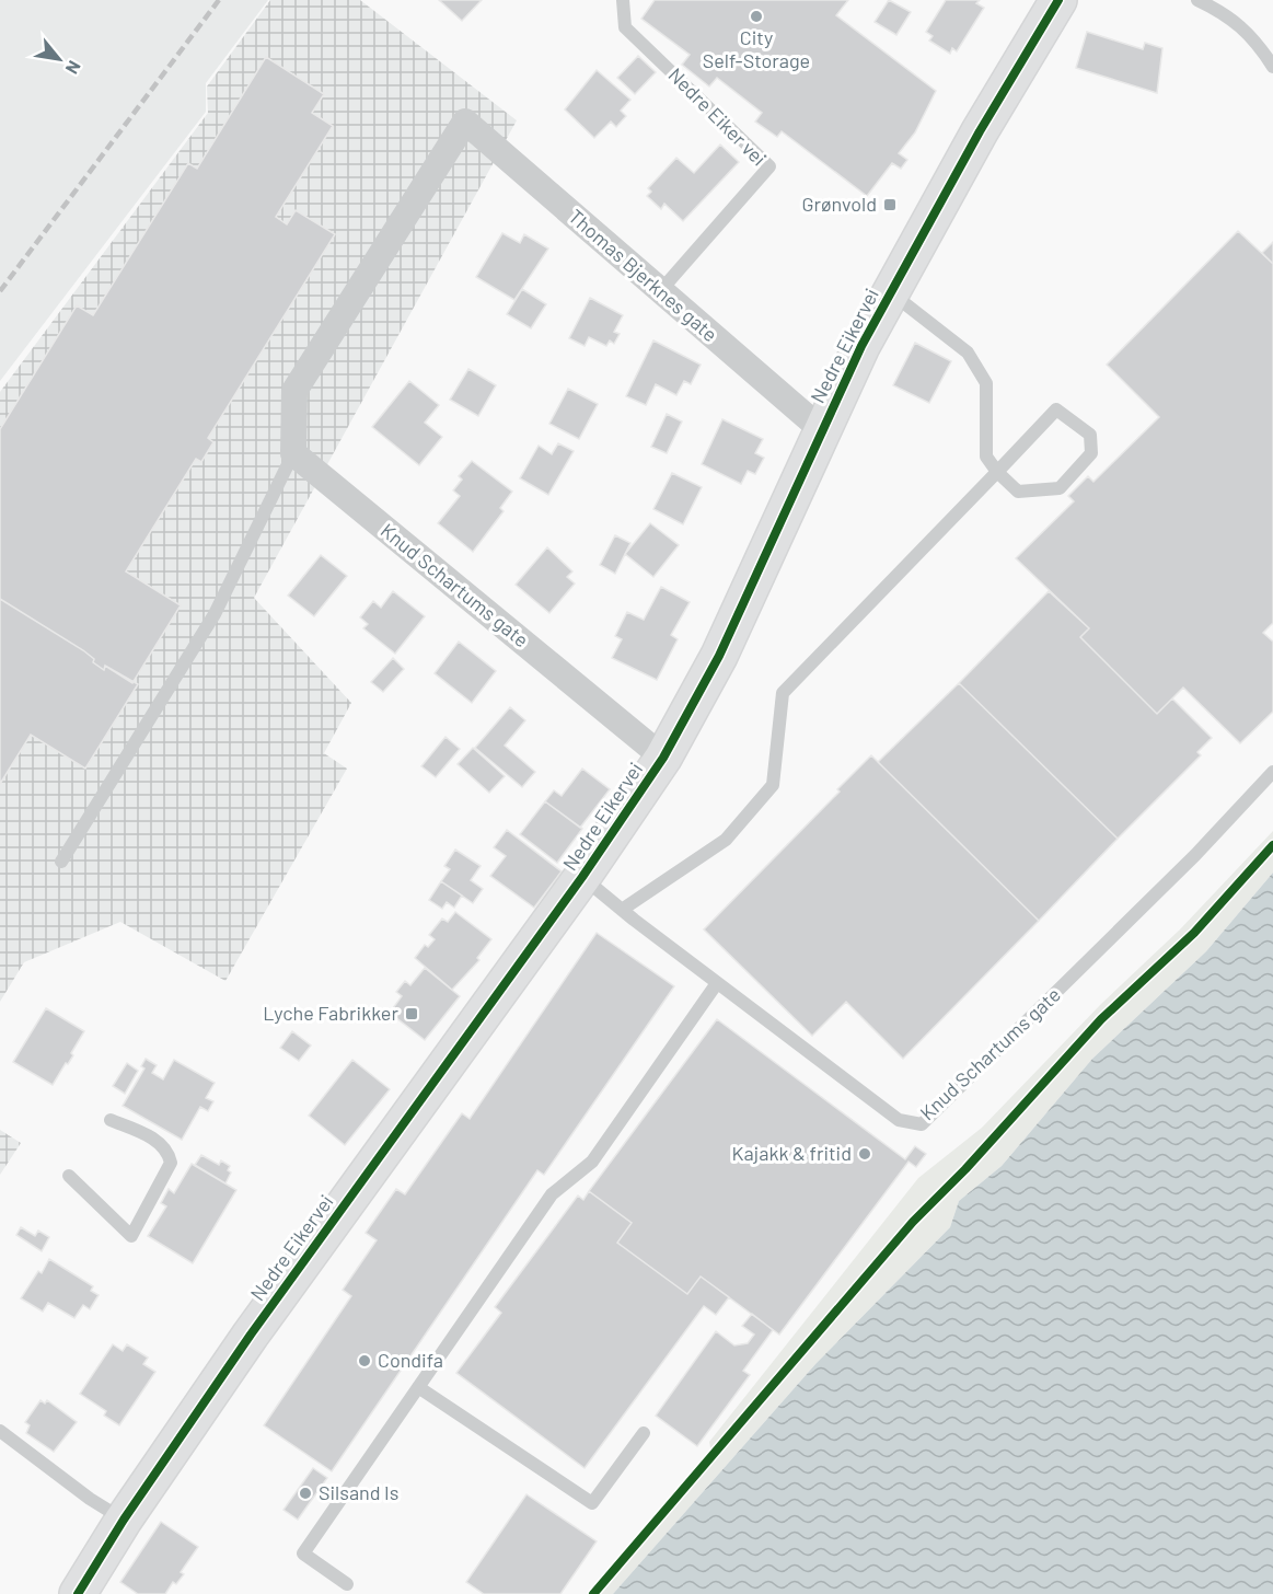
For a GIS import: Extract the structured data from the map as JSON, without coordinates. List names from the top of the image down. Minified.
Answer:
{"streets":{"main road":["Nedre Eikervei"],"street":["Thomas Bjerknes gate","Knud Schartums gate"],"lane":["Nedre Eiker vei"]},"crossings":[["Nedre Eiker vei","Thomas Bjerknes gate"],["Thomas Bjerknes gate","Nedre Eikervei"],["Thomas Bjerknes gate","Knud Schartums gate"],["Nedre Eikervei","Knud Schartums gate"]],"places":{"other":["City Self-Storage","Kajakk & fritid","Condifa","Silsand Is"],"transit":["Grønvold","Lyche Fabrikker"]},"north":"bottom right"}
